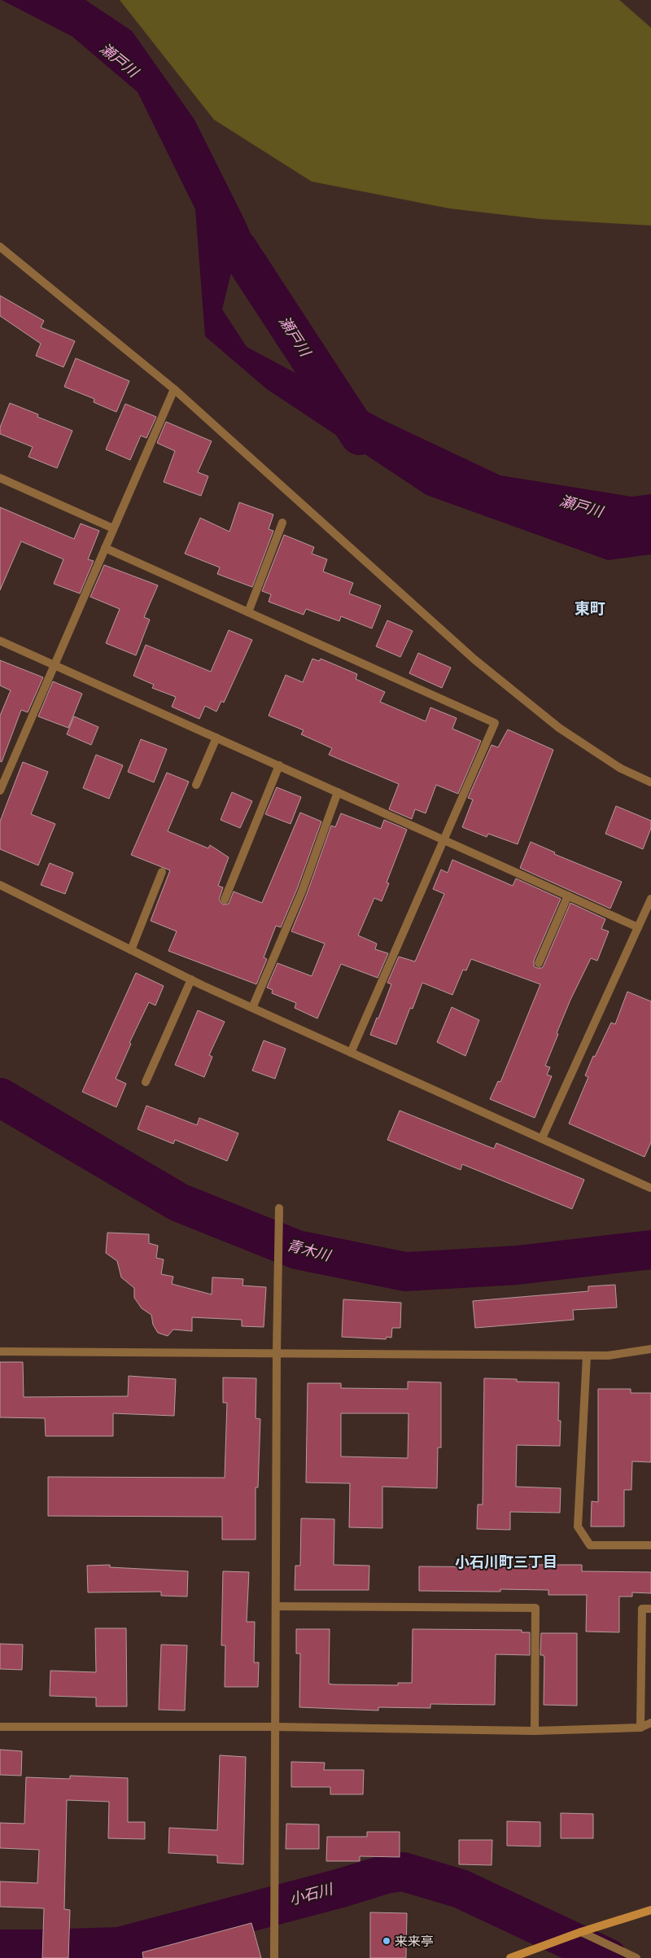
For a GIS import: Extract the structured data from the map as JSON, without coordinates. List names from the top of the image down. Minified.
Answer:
{"districts":["東町","小石川町三丁目"],"water":["瀬戸川","青木川","小石川"],"places":["来来亭"]}
